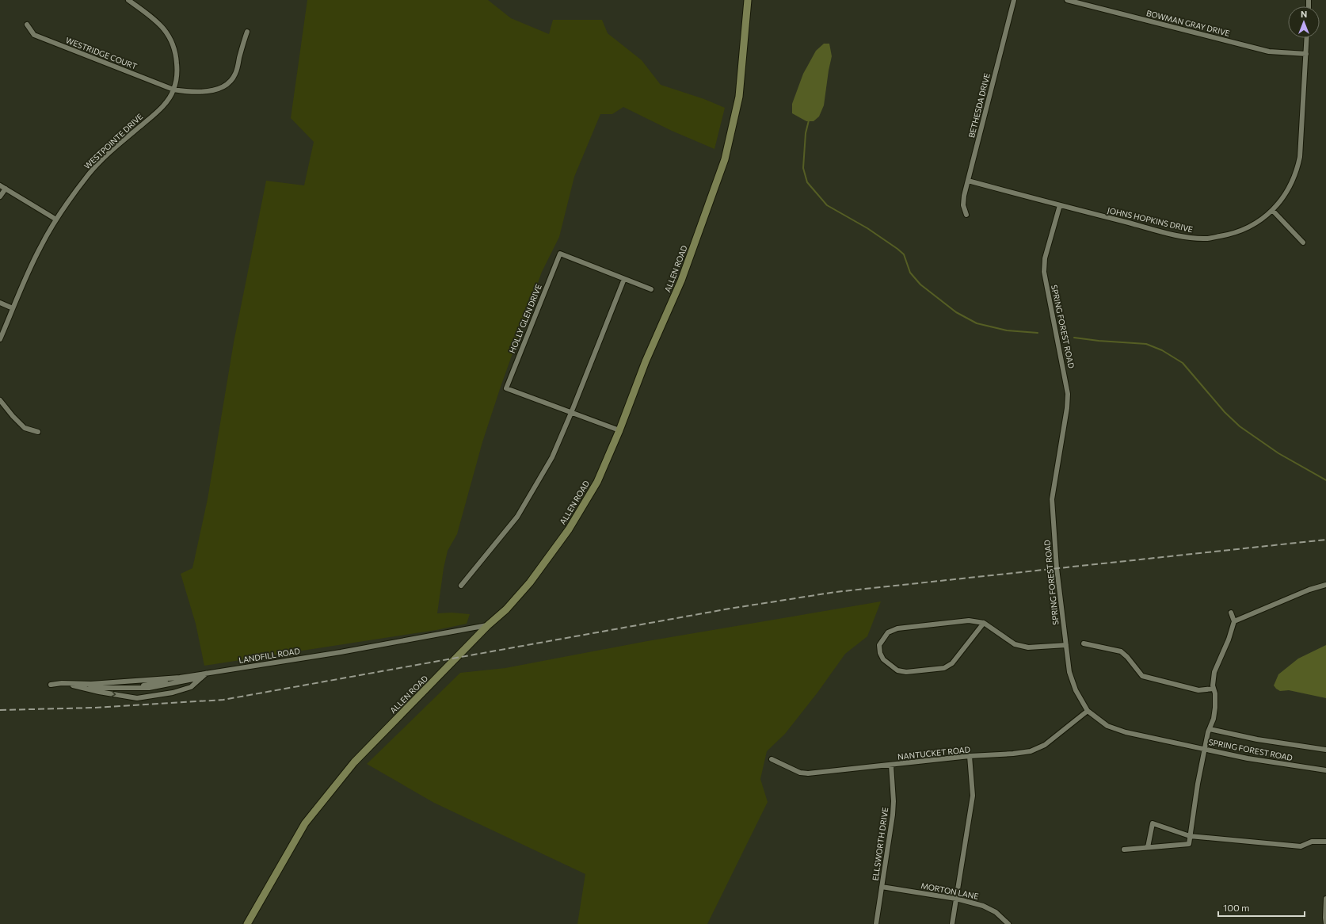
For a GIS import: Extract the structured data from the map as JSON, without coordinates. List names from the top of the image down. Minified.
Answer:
{"streets":{"main road":["ALLEN ROAD"],"street":["BOWMAN GRAY DRIVE","WESTRIDGE COURT","BETHESDA DRIVE","WESTPOINTE DRIVE","JOHNS HOPKINS DRIVE","HOLLY GLEN DRIVE","SPRING FOREST ROAD","LANDFILL ROAD","NANTUCKET ROAD","ELLSWORTH DRIVE","MORTON LANE"]},"crossings":[["BOWMAN GRAY DRIVE","JOHNS HOPKINS DRIVE"],["WESTRIDGE COURT","WESTPOINTE DRIVE"],["BETHESDA DRIVE","JOHNS HOPKINS DRIVE"],["JOHNS HOPKINS DRIVE","SPRING FOREST ROAD"],["ALLEN ROAD","HOLLY GLEN DRIVE"],["ALLEN ROAD","LANDFILL ROAD"],["SPRING FOREST ROAD","NANTUCKET ROAD"],["NANTUCKET ROAD","ELLSWORTH DRIVE"],["ELLSWORTH DRIVE","MORTON LANE"]],"scale_bar":"100 m","north":"top"}
